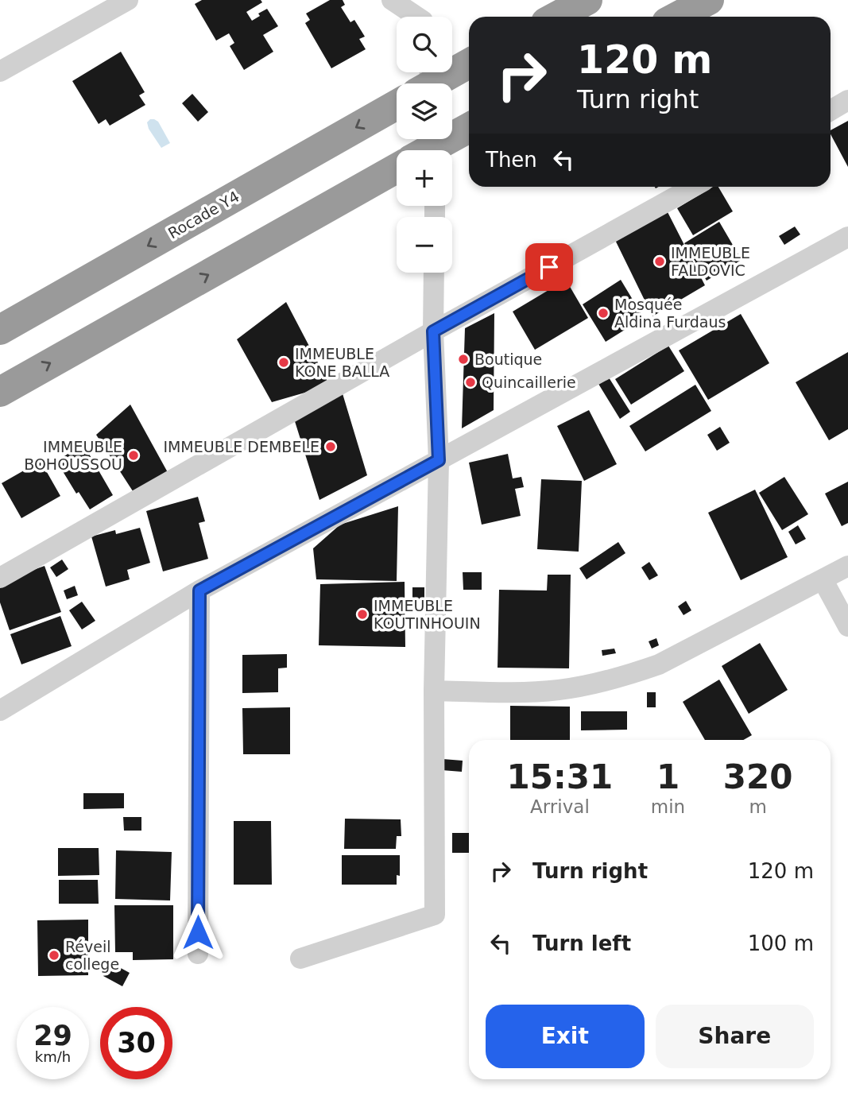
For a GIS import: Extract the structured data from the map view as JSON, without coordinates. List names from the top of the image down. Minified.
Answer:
{"streets":{"highway":["Rocade Y4"]},"places":["IMMEUBLE FALDOVIC","Mosquée Aldina Furdaus","Boutique","IMMEUBLE KONE BALLA","Quincaillerie","IMMEUBLE DEMBELE","IMMEUBLE BOHOUSSOU","IMMEUBLE KOUTINHOUIN","Réveil college"],"page":{"map_buttons":["+","−"],"turn":["120 m","Turn right"],"then":"Then","eta":["15:31","Arrival","1","min","320","m"],"list":[{"name":"Turn right","value":"120 m"},{"name":"Turn left","value":"100 m"}],"buttons":["Exit","Share"],"speed":"29 km/h","limit":"30"}}
